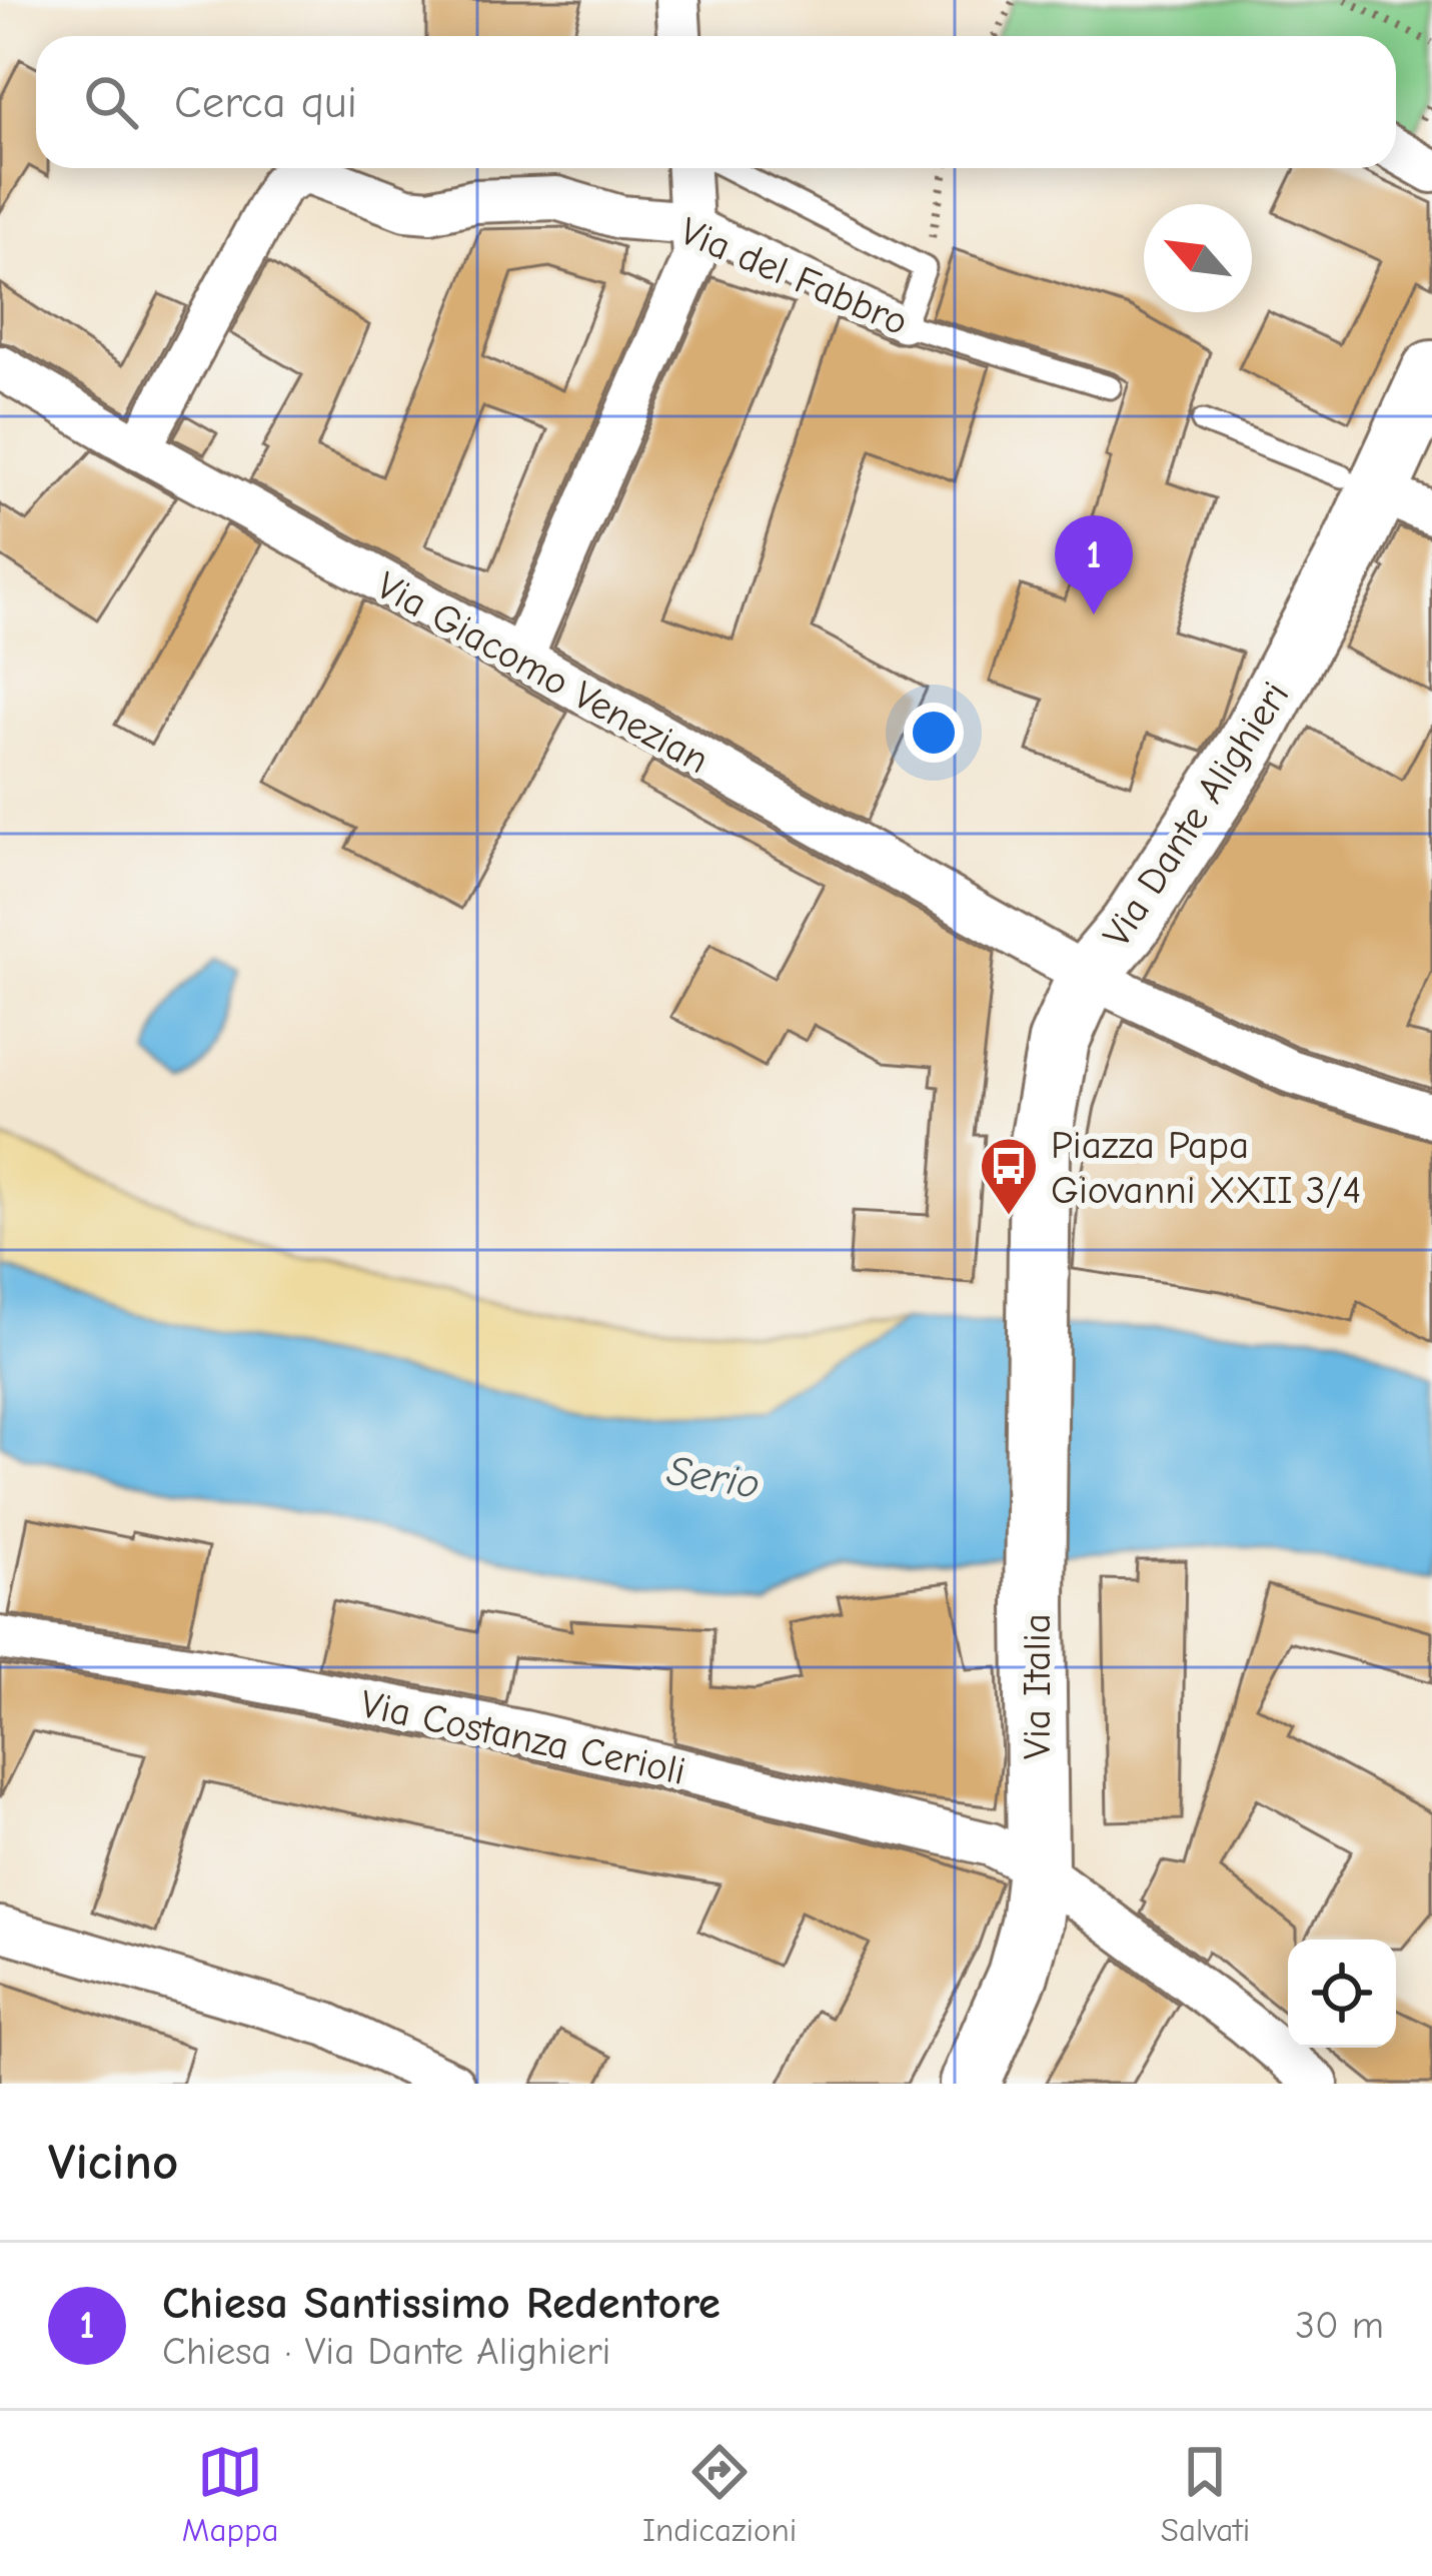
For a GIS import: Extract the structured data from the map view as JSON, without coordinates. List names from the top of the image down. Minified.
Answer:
{"streets":{"main road":["Via Dante Alighieri","Via Italia"],"street":["Via del Fabbro","Via Giacomo Venezian","Via Costanza Cerioli"]},"crossings":[["Via del Fabbro","Via Giacomo Venezian"],["Via Giacomo Venezian","Via Dante Alighieri"],["Via Dante Alighieri","Via Italia"],["Via Italia","Via Costanza Cerioli"]],"water":["Serio"],"places":{"bus stop":["Piazza Papa Giovanni XXII 3/4"]},"north":"top left","page":{"search":"Cerca qui","pins":"1","heading":"Vicino","list":[{"mark":"1","name":"Chiesa Santissimo Redentore","note":"Chiesa · Via Dante Alighieri","value":"30 m"}],"nav":["Mappa","Indicazioni","Salvati"]}}
